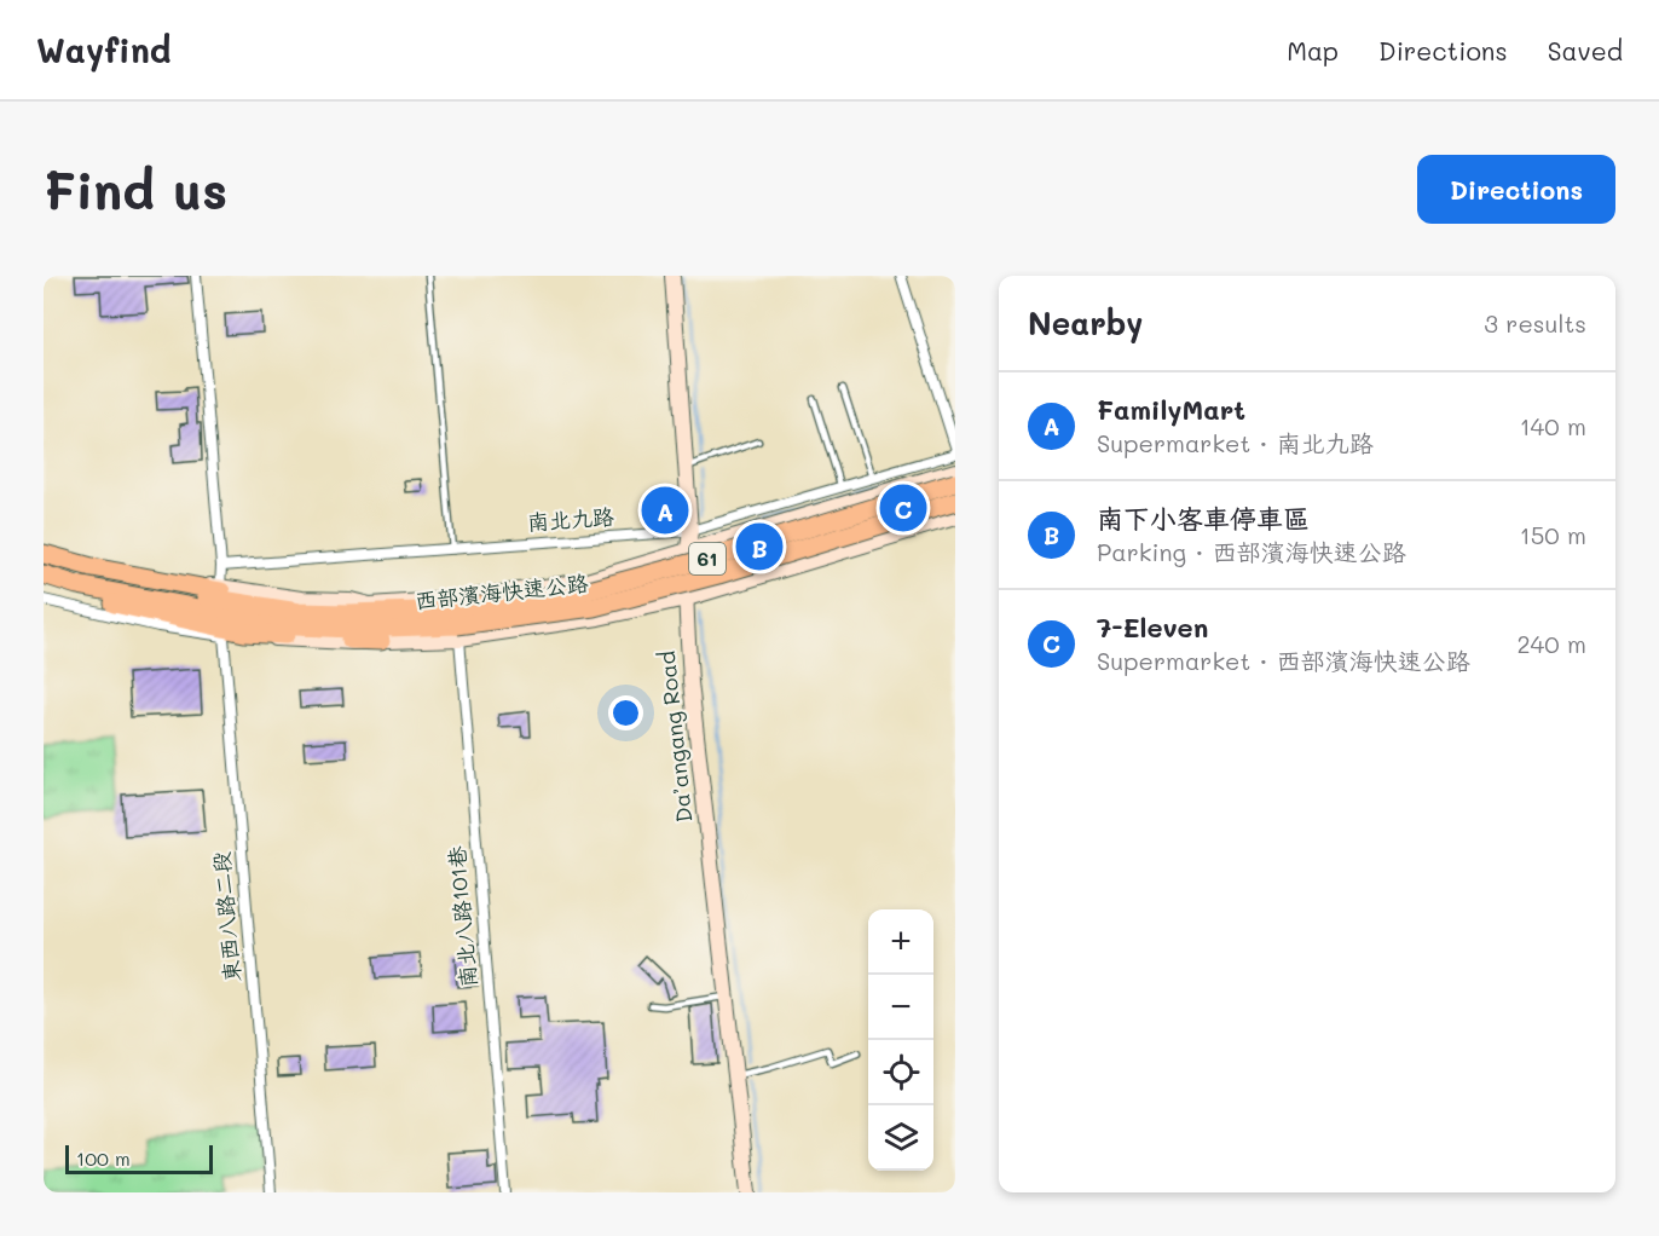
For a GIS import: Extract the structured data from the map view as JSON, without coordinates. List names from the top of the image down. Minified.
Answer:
{"streets":{"highway":["61","西部濱海快速公路"],"street":["南北九路","Da’angang Road","東西八路二段","南北八路101巷"]},"crossings":[["南北九路","Da’angang Road"],["西部濱海快速公路","南北八路101巷"]],"scale_bar":"100 m","page":{"header":"Wayfind","nav":["Map","Directions","Saved"],"buttons":"Directions","title":"Find us","heading":["Nearby","3 results"],"list":[{"mark":"A","name":"FamilyMart","note":"Supermarket · 南北九路","value":"140 m"},{"mark":"B","name":"南下小客車停車區","note":"Parking · 西部濱海快速公路","value":"150 m"},{"mark":"C","name":"7-Eleven","note":"Supermarket · 西部濱海快速公路","value":"240 m"}],"pins":["C","A","B"],"map_buttons":["+","−"],"scale":"100 m"}}
